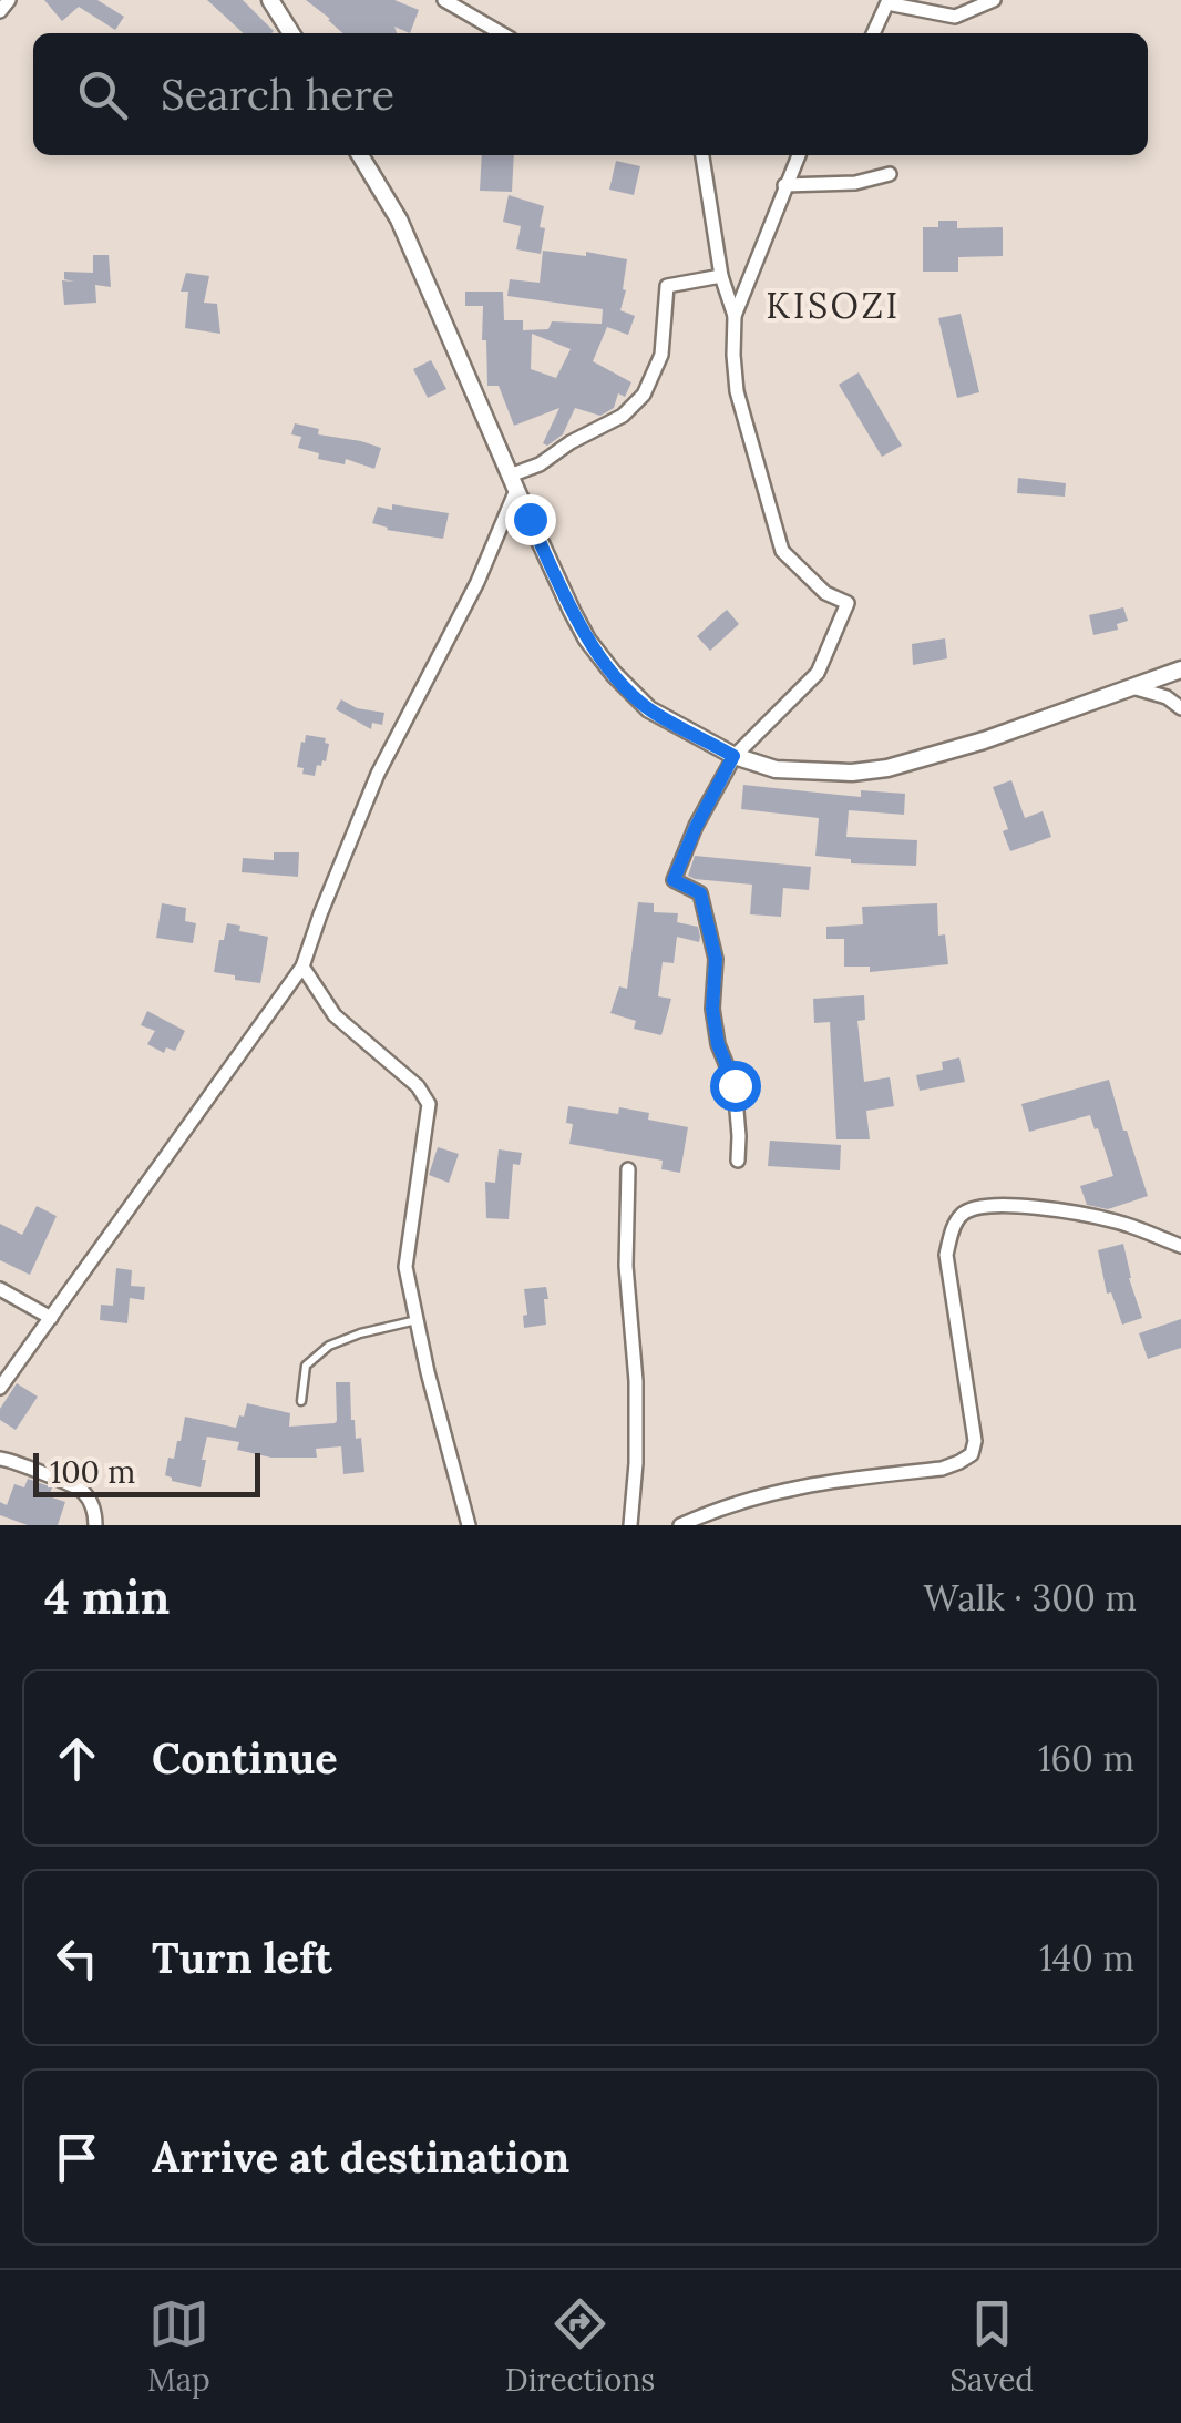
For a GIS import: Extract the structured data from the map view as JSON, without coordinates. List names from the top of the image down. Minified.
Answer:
{"districts":["KISOZI"],"scale_bar":"100 m","page":{"search":"Search here","scale":"100 m","heading":["4 min","Walk · 300 m"],"list":[["Continue","160 m"],["Turn left","140 m"],"Arrive at destination"],"nav":["Map","Directions","Saved"]}}
